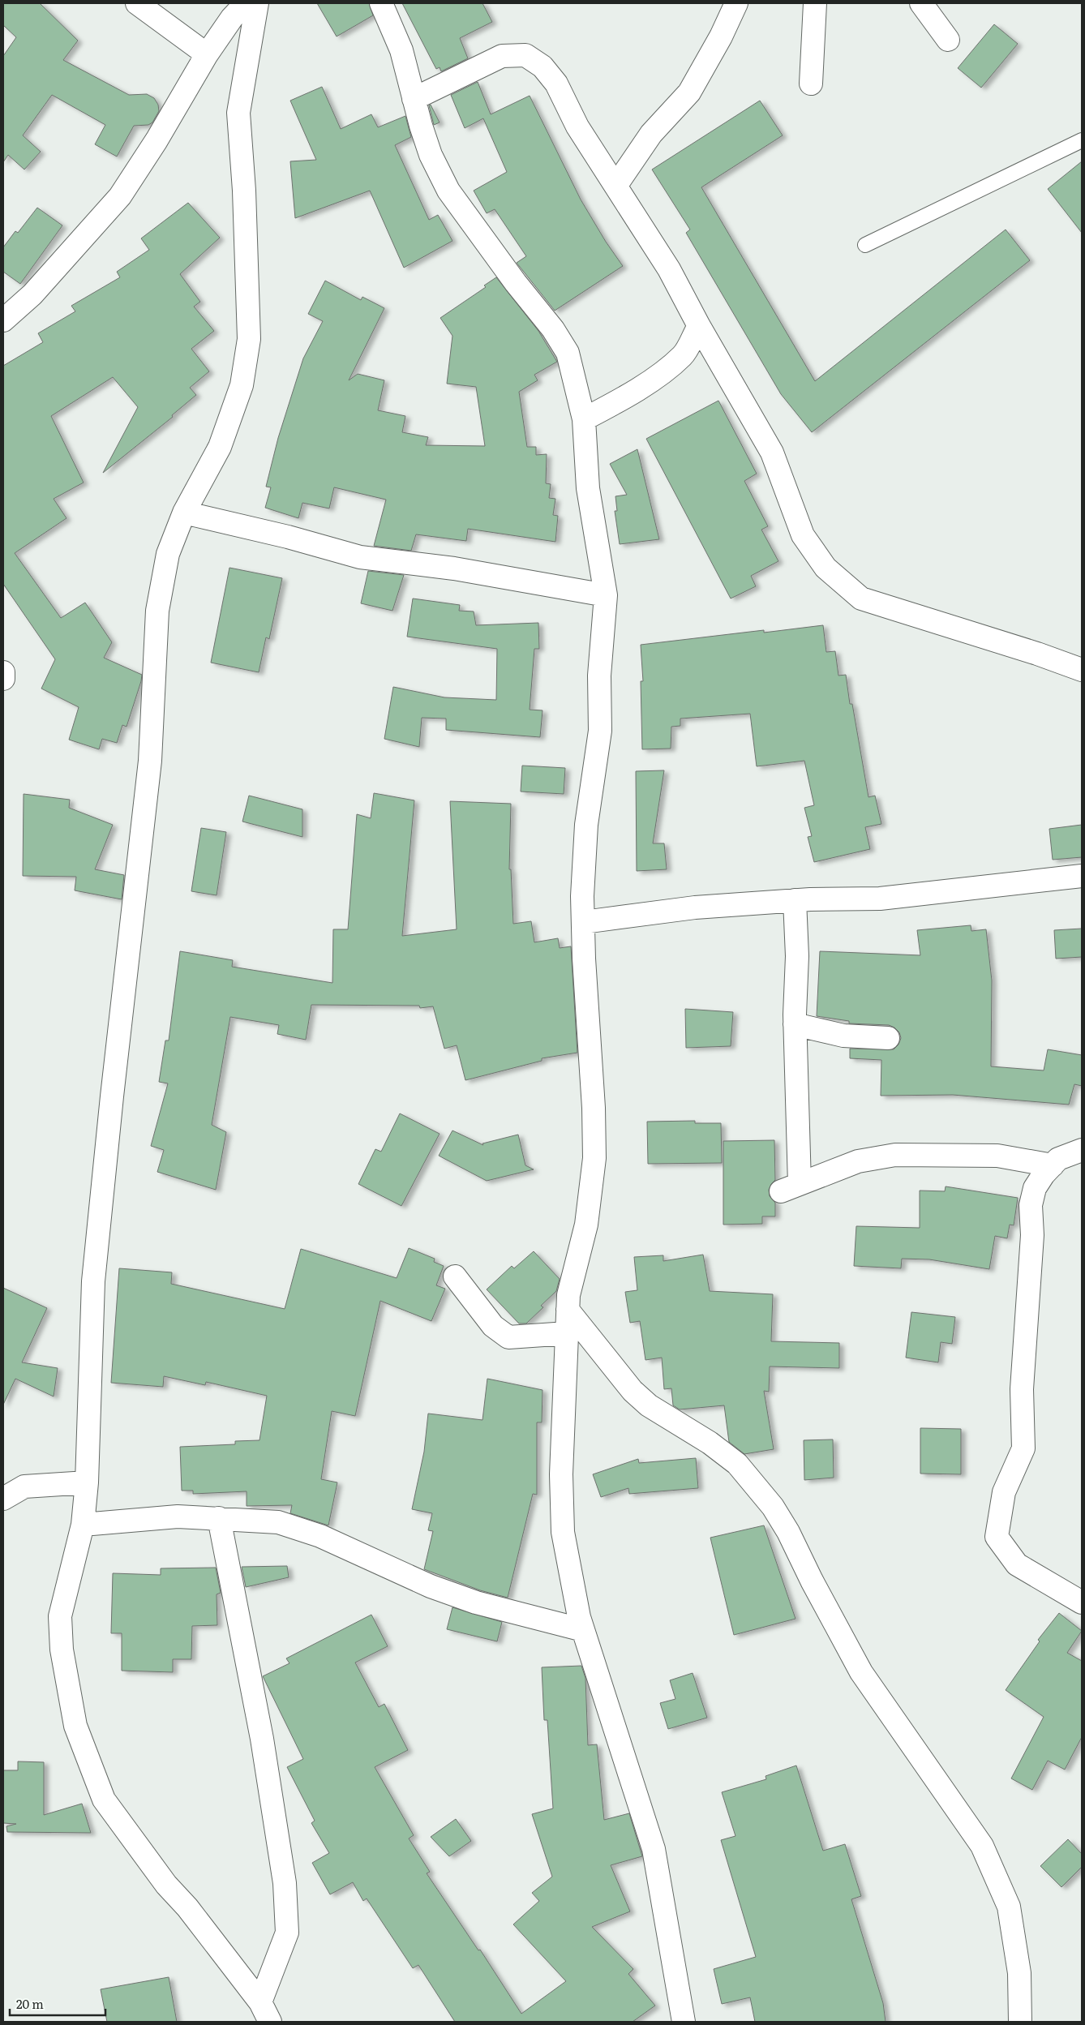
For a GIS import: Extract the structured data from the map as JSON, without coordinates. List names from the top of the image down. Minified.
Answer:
{"scale_bar":"20 m"}
